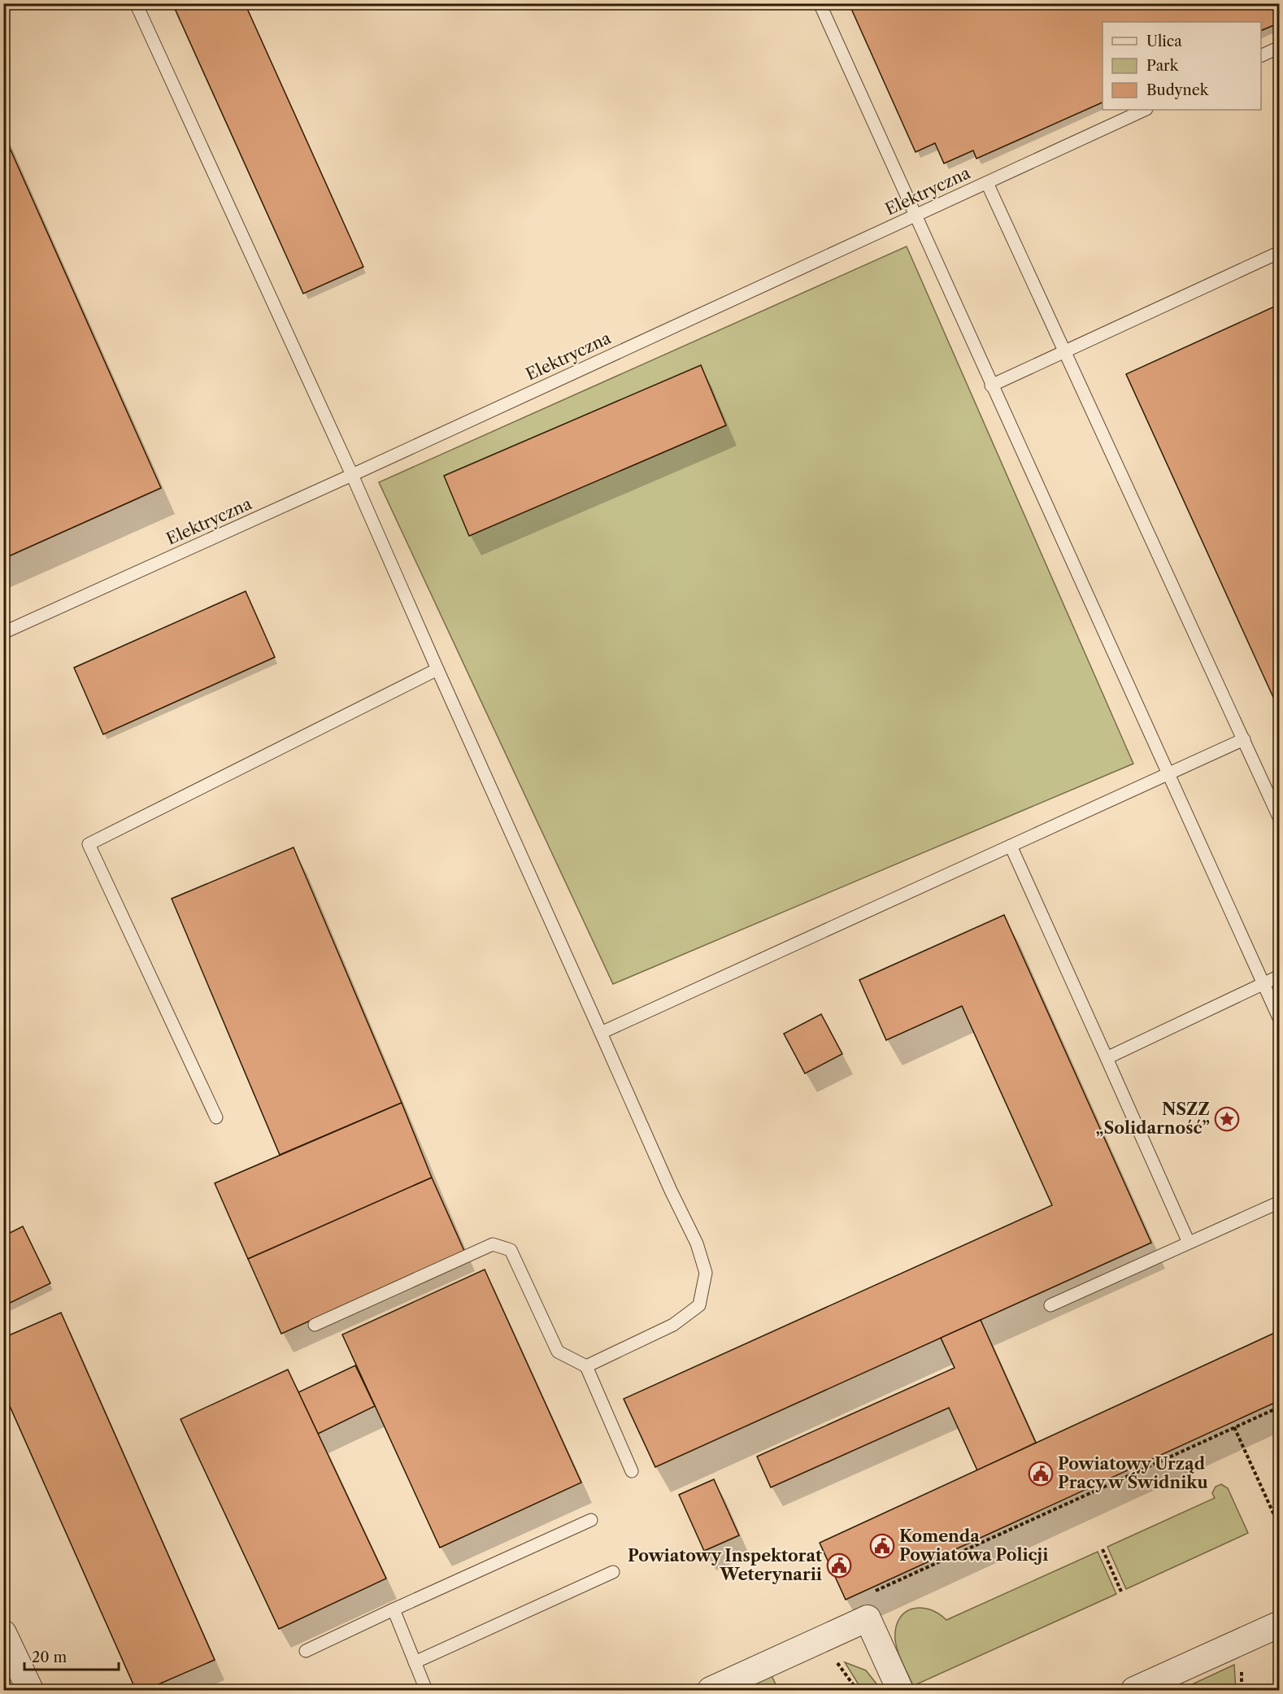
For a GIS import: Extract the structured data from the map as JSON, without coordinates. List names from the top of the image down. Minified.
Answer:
{"streets":{"lane":["Elektryczna"]},"places":{"place":["NSZZ „Solidarność”"],"public building":["Powiatowy Urząd Pracy w Świdniku","Komenda Powiatowa Policji","Powiatowy Inspektorat Weterynarii"]},"legend":["Ulica","Park","Budynek"],"scale_bar":"20 m"}
